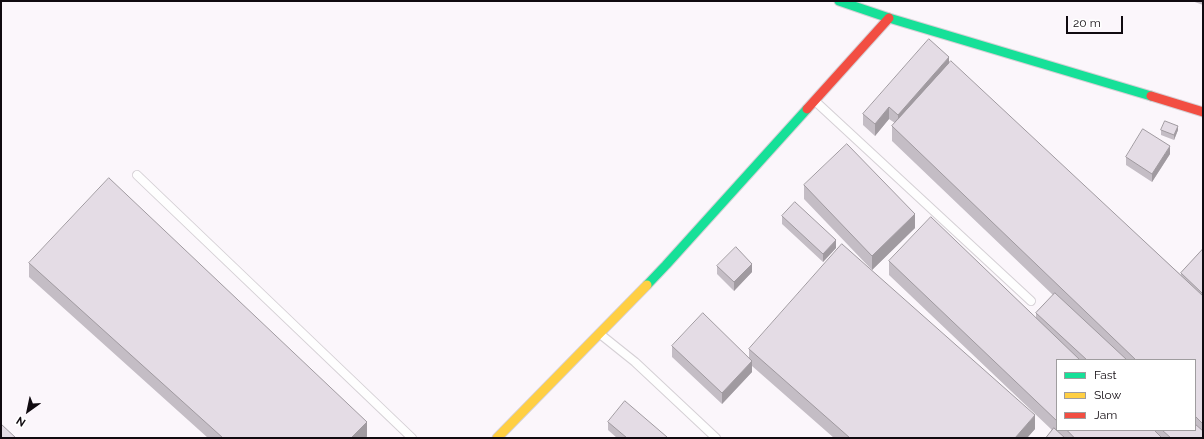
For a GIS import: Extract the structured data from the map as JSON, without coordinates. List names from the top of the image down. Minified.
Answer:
{"legend":["Fast","Slow","Jam"],"scale_bar":"20 m","north":"bottom left"}
